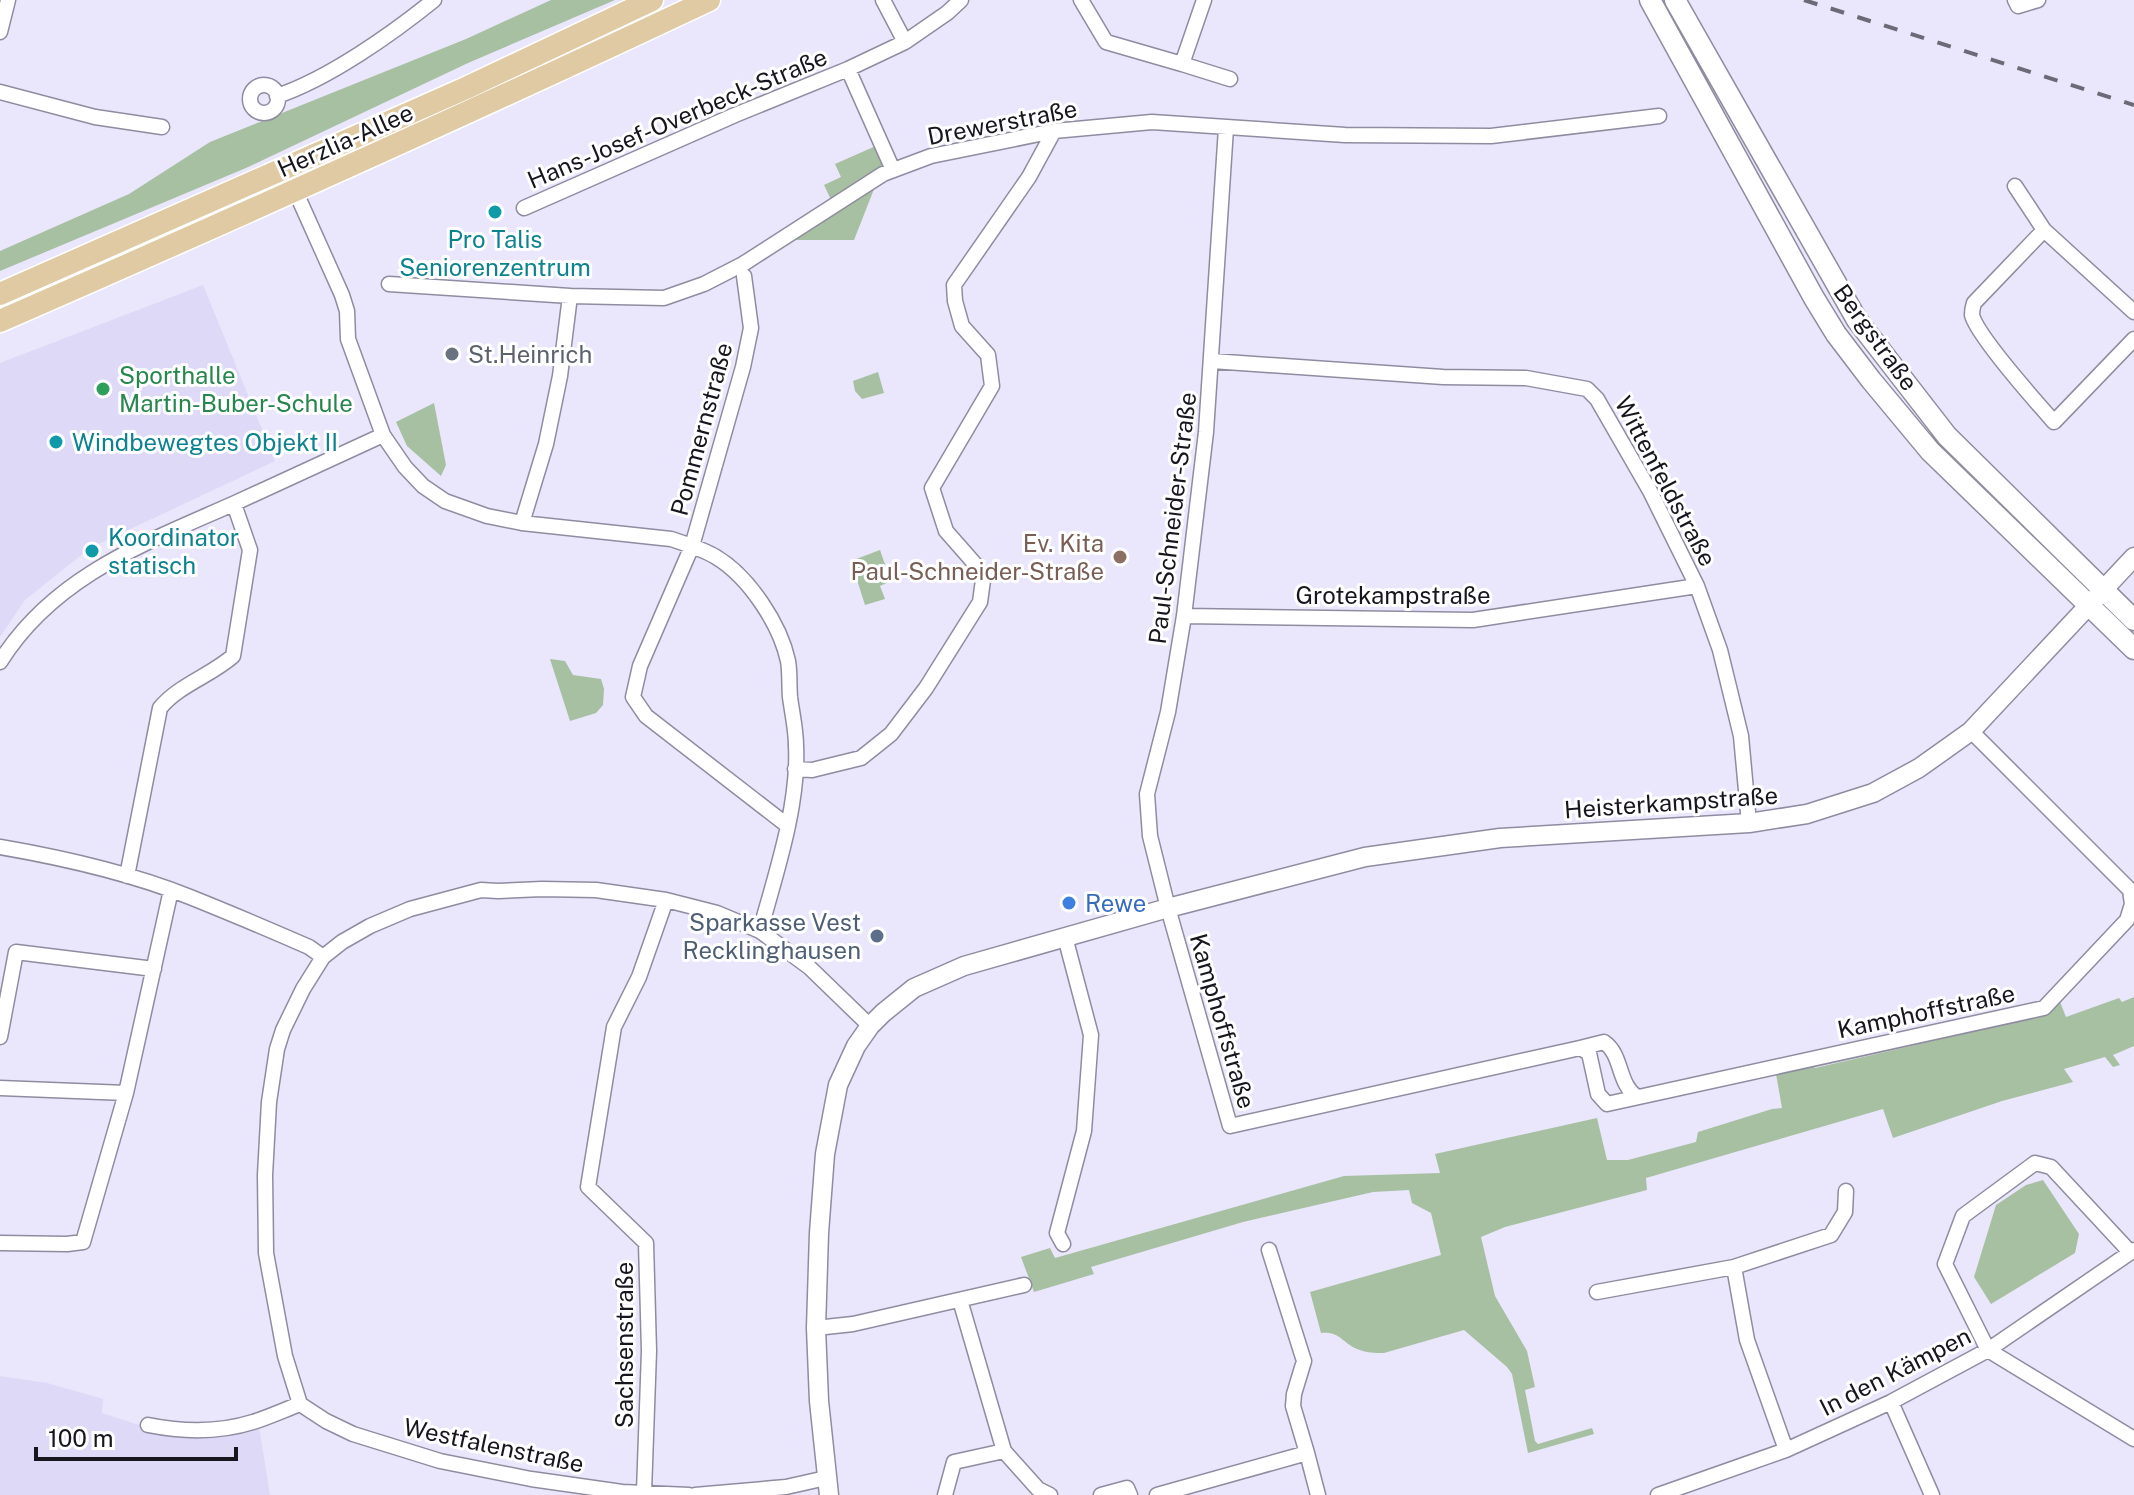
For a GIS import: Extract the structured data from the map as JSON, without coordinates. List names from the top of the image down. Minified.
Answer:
{"streets":{"main road":["Herzlia-Allee","Bergstraße"],"street":["Hans-Josef-Overbeck-Straße","Drewerstraße","Pommernstraße","Wittenfeldstraße","Paul-Schneider-Straße","Grotekampstraße","Heisterkampstraße","Kamphoffstraße","Sachsenstraße","In den Kämpen","Westfalenstraße"]},"crossings":[["Hans-Josef-Overbeck-Straße","Drewerstraße"],["Drewerstraße","Paul-Schneider-Straße"],["Herzlia-Allee","Pommernstraße"],["Bergstraße","Heisterkampstraße"],["Wittenfeldstraße","Paul-Schneider-Straße"],["Wittenfeldstraße","Grotekampstraße"],["Wittenfeldstraße","Heisterkampstraße"],["Paul-Schneider-Straße","Grotekampstraße"],["Paul-Schneider-Straße","Heisterkampstraße"],["Paul-Schneider-Straße","Kamphoffstraße"],["Heisterkampstraße","Kamphoffstraße"],["Sachsenstraße","Westfalenstraße"]],"places":["Pro Talis Seniorenzentrum","St.Heinrich","Sporthalle Martin-Buber-Schule","Windbewegtes Objekt II","Koordinator statisch","Ev. Kita Paul-Schneider-Straße","Rewe","Sparkasse Vest Recklinghausen"],"scale_bar":"100 m"}
